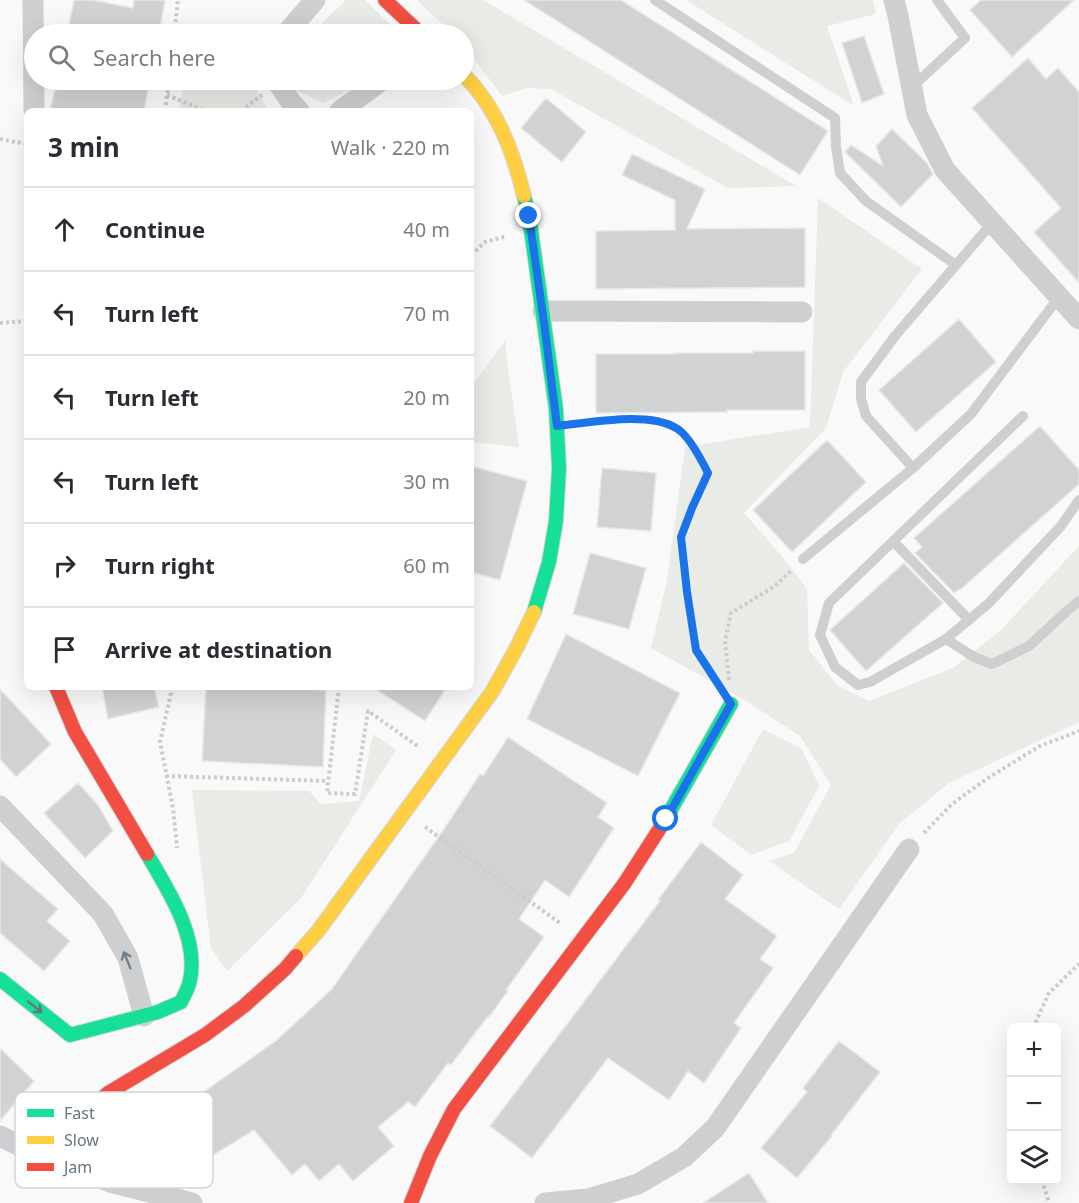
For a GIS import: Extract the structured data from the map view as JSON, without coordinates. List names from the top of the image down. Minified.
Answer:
{"legend":["Fast","Slow","Jam"],"page":{"search":"Search here","heading":["3 min","Walk · 220 m"],"list":[["Continue","40 m"],["Turn left","70 m"],["Turn left","20 m"],["Turn left","30 m"],["Turn right","60 m"],"Arrive at destination"],"map_buttons":["+","−"]}}
